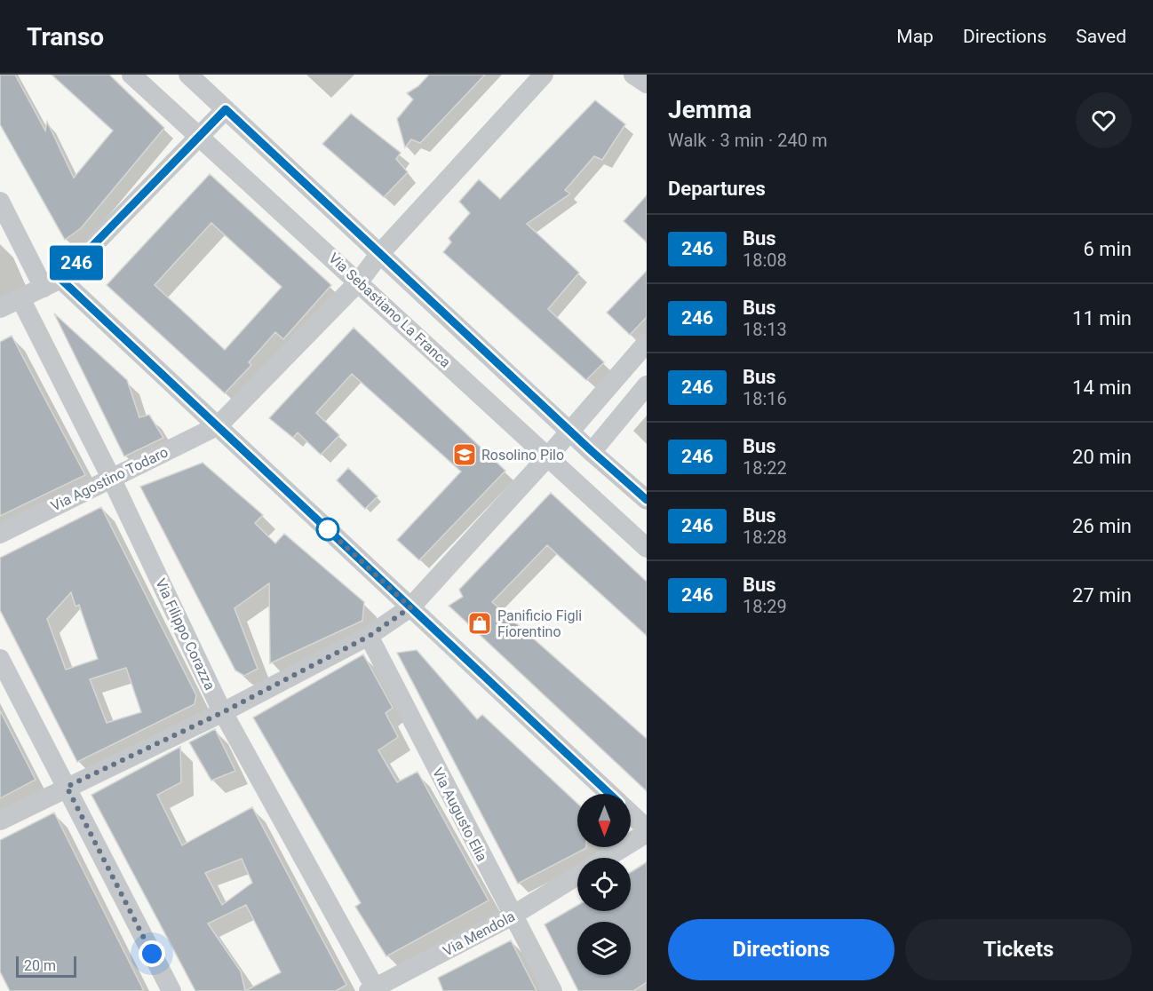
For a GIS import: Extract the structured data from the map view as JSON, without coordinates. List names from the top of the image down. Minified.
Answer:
{"streets":{"street":["Via Sebastiano La Franca","Via Agostino Todaro","Via Filippo Corazza","Via Augusto Elia","Via Mendola"]},"crossings":[["Via Sebastiano La Franca","Via Agostino Todaro"],["Via Agostino Todaro","Via Filippo Corazza"],["Via Filippo Corazza","Via Mendola"],["Via Augusto Elia","Via Mendola"]],"places":{"school or university":["Rosolino Pilo"],"shop":["Panificio Figli Fiorentino"]},"lines":["bus line 246"],"scale_bar":"20 m","north":"bottom","page":{"header":"Transo","nav":["Map","Directions","Saved"],"on_map":"246","heading":[["Jemma","Walk · 3 min · 240 m"],"Departures"],"list":[{"mark":"246","name":"Bus","note":"18:08","value":"6 min"},{"mark":"246","name":"Bus","note":"18:13","value":"11 min"},{"mark":"246","name":"Bus","note":"18:16","value":"14 min"},{"mark":"246","name":"Bus","note":"18:22","value":"20 min"},{"mark":"246","name":"Bus","note":"18:28","value":"26 min"},{"mark":"246","name":"Bus","note":"18:29","value":"27 min"}],"buttons":["Directions","Tickets"],"scale":"20 m"}}
